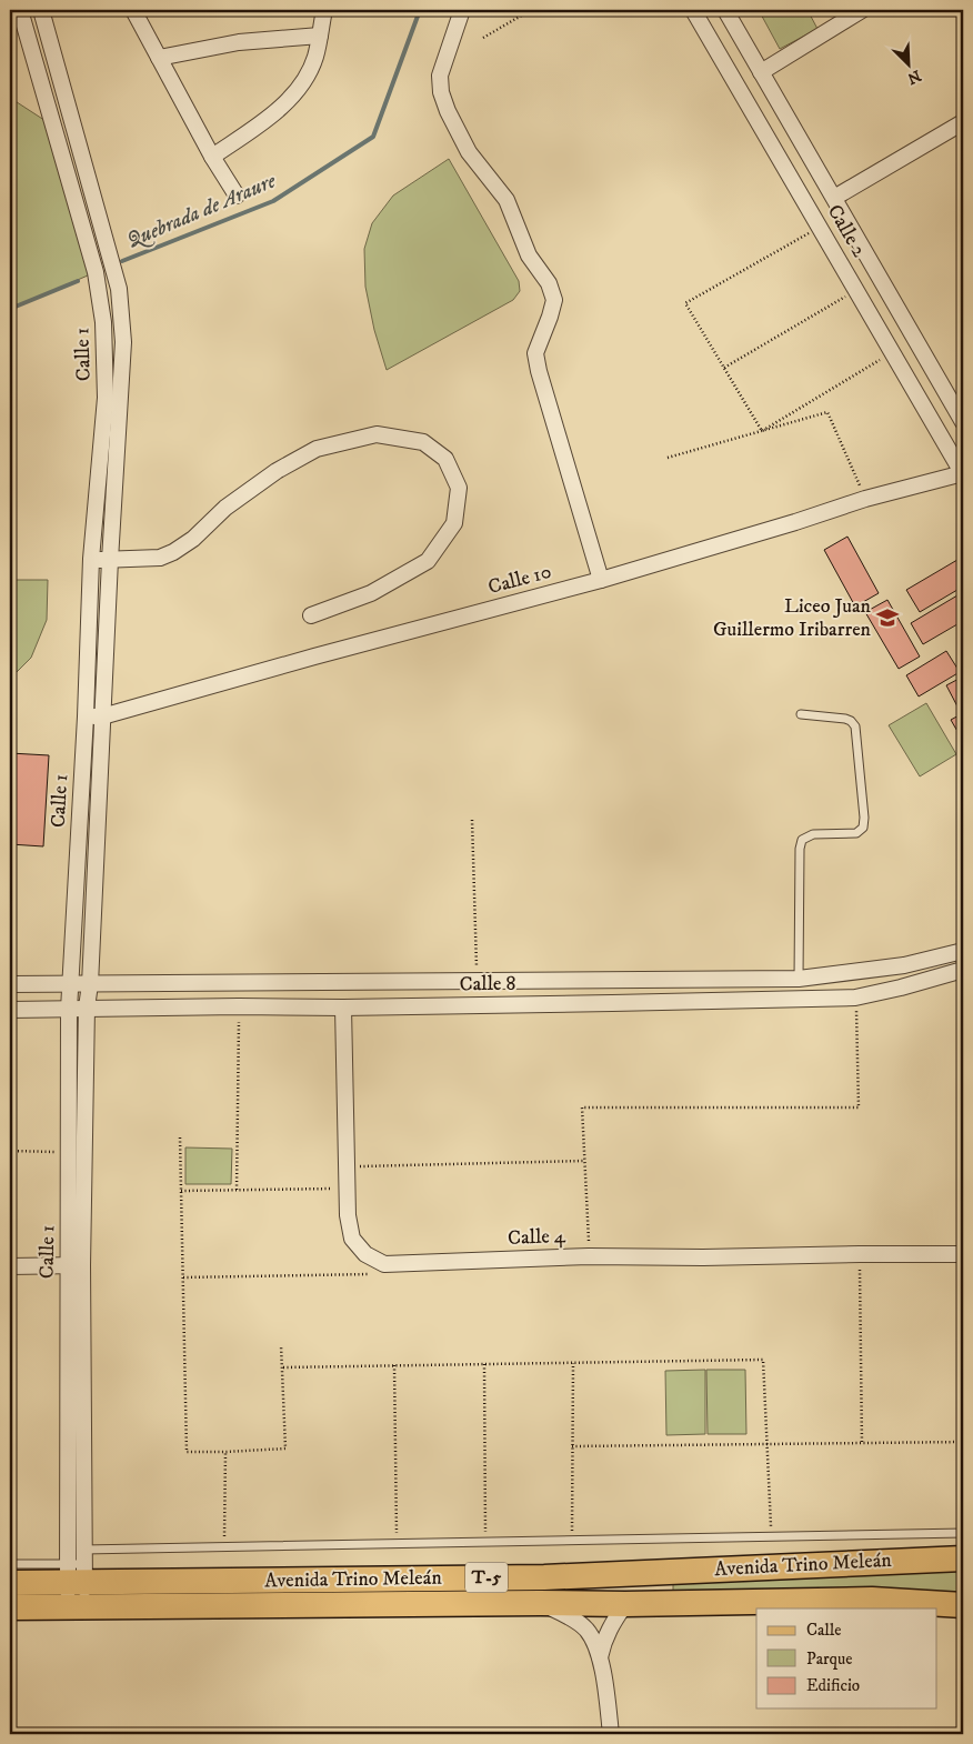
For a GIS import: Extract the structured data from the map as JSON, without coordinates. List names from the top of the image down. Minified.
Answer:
{"streets":{"main road":["Avenida Trino Meleán","T-5"],"street":["Calle 2","Calle 1","Calle 10","Calle 8","Calle 4"]},"crossings":[["Calle 2","Calle 10"],["Calle 1","Calle 10"],["Calle 1","Calle 8"],["Calle 1","Avenida Trino Meleán"],["Calle 8","Calle 4"]],"water":["Quebrada de Araure"],"places":{"school or university":["Liceo Juan Guillermo Iribarren"]},"legend":["Calle","Parque","Edificio"],"north":"bottom right"}
